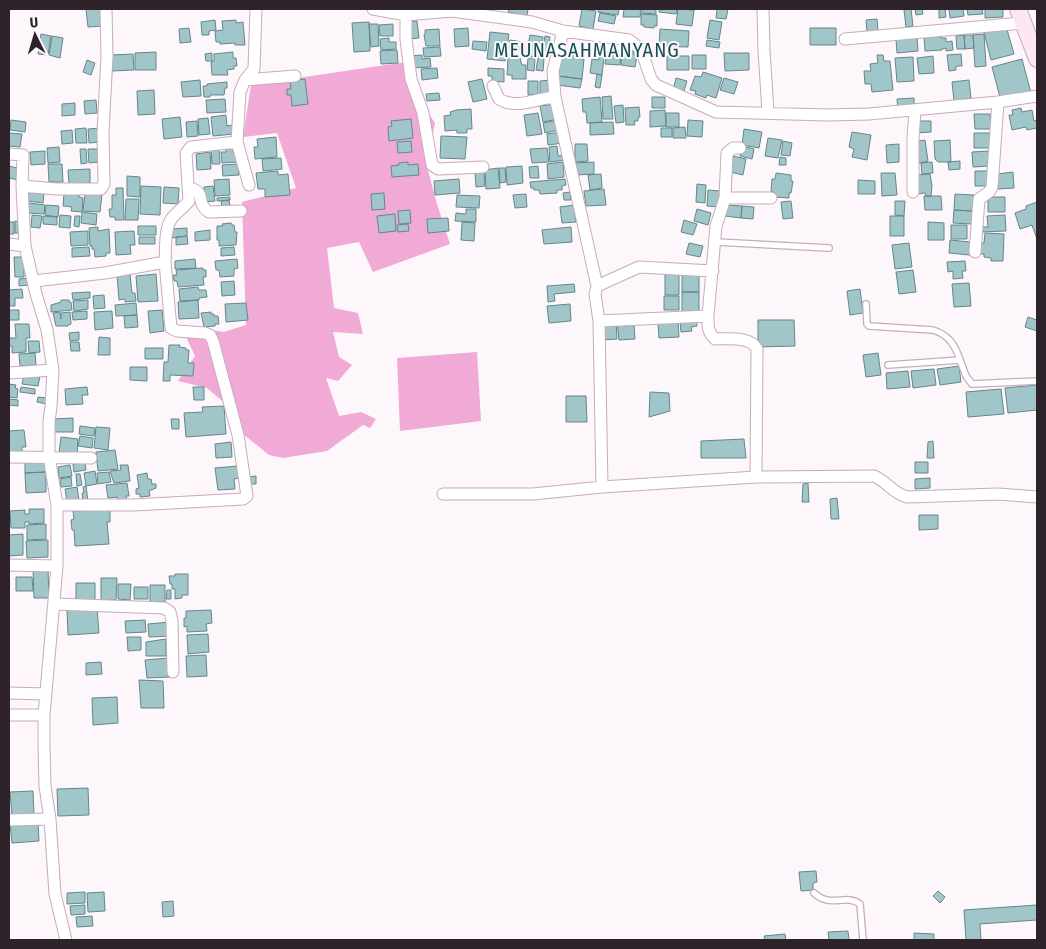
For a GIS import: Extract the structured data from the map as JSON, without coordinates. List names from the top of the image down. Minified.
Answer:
{"districts":["MEUNASAHMANYANG"],"north":"top"}
